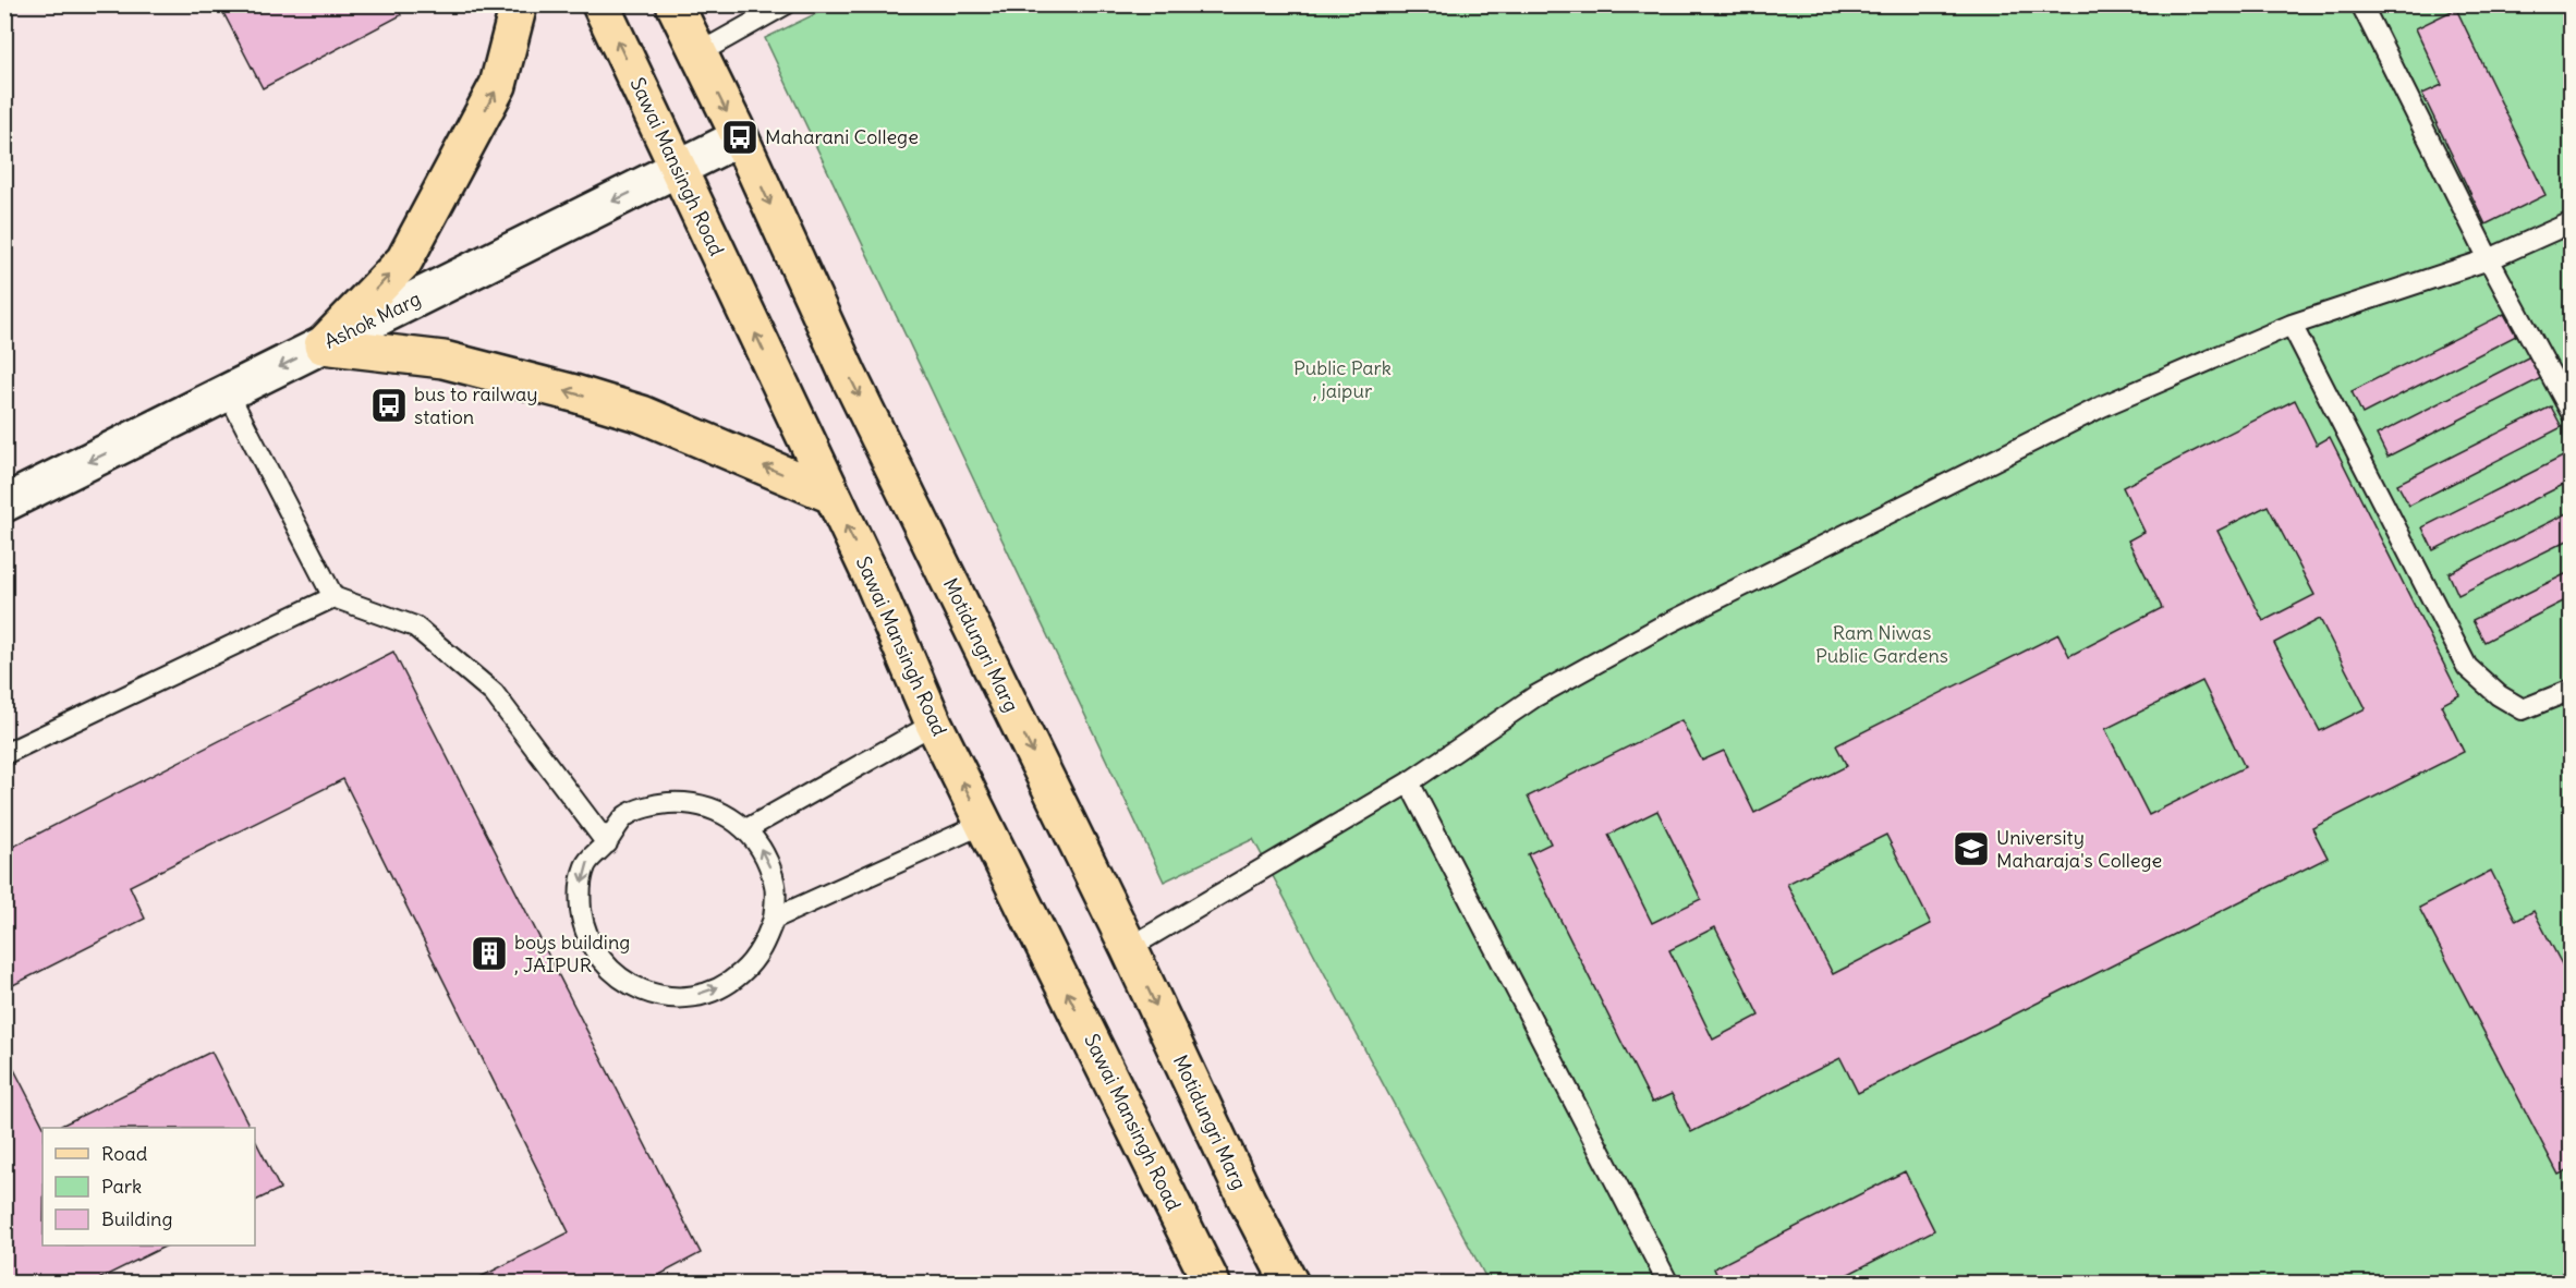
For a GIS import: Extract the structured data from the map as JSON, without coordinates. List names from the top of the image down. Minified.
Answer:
{"streets":{"main road":["Sawai Mansingh Road","Motidungri Marg"],"street":["Ashok Marg"]},"crossings":[["Sawai Mansingh Road","Ashok Marg"],["Ashok Marg","Motidungri Marg"]],"one_way":["Sawai Mansingh Road","Ashok Marg","Motidungri Marg"],"parks":["Public Park , jaipur","Ram Niwas Public Gardens"],"places":{"bus stop":["Maharani College","bus to railway station"],"school or university":["University Maharaja's College"],"building":["boys building , JAIPUR"]},"legend":["Road","Park","Building"]}
